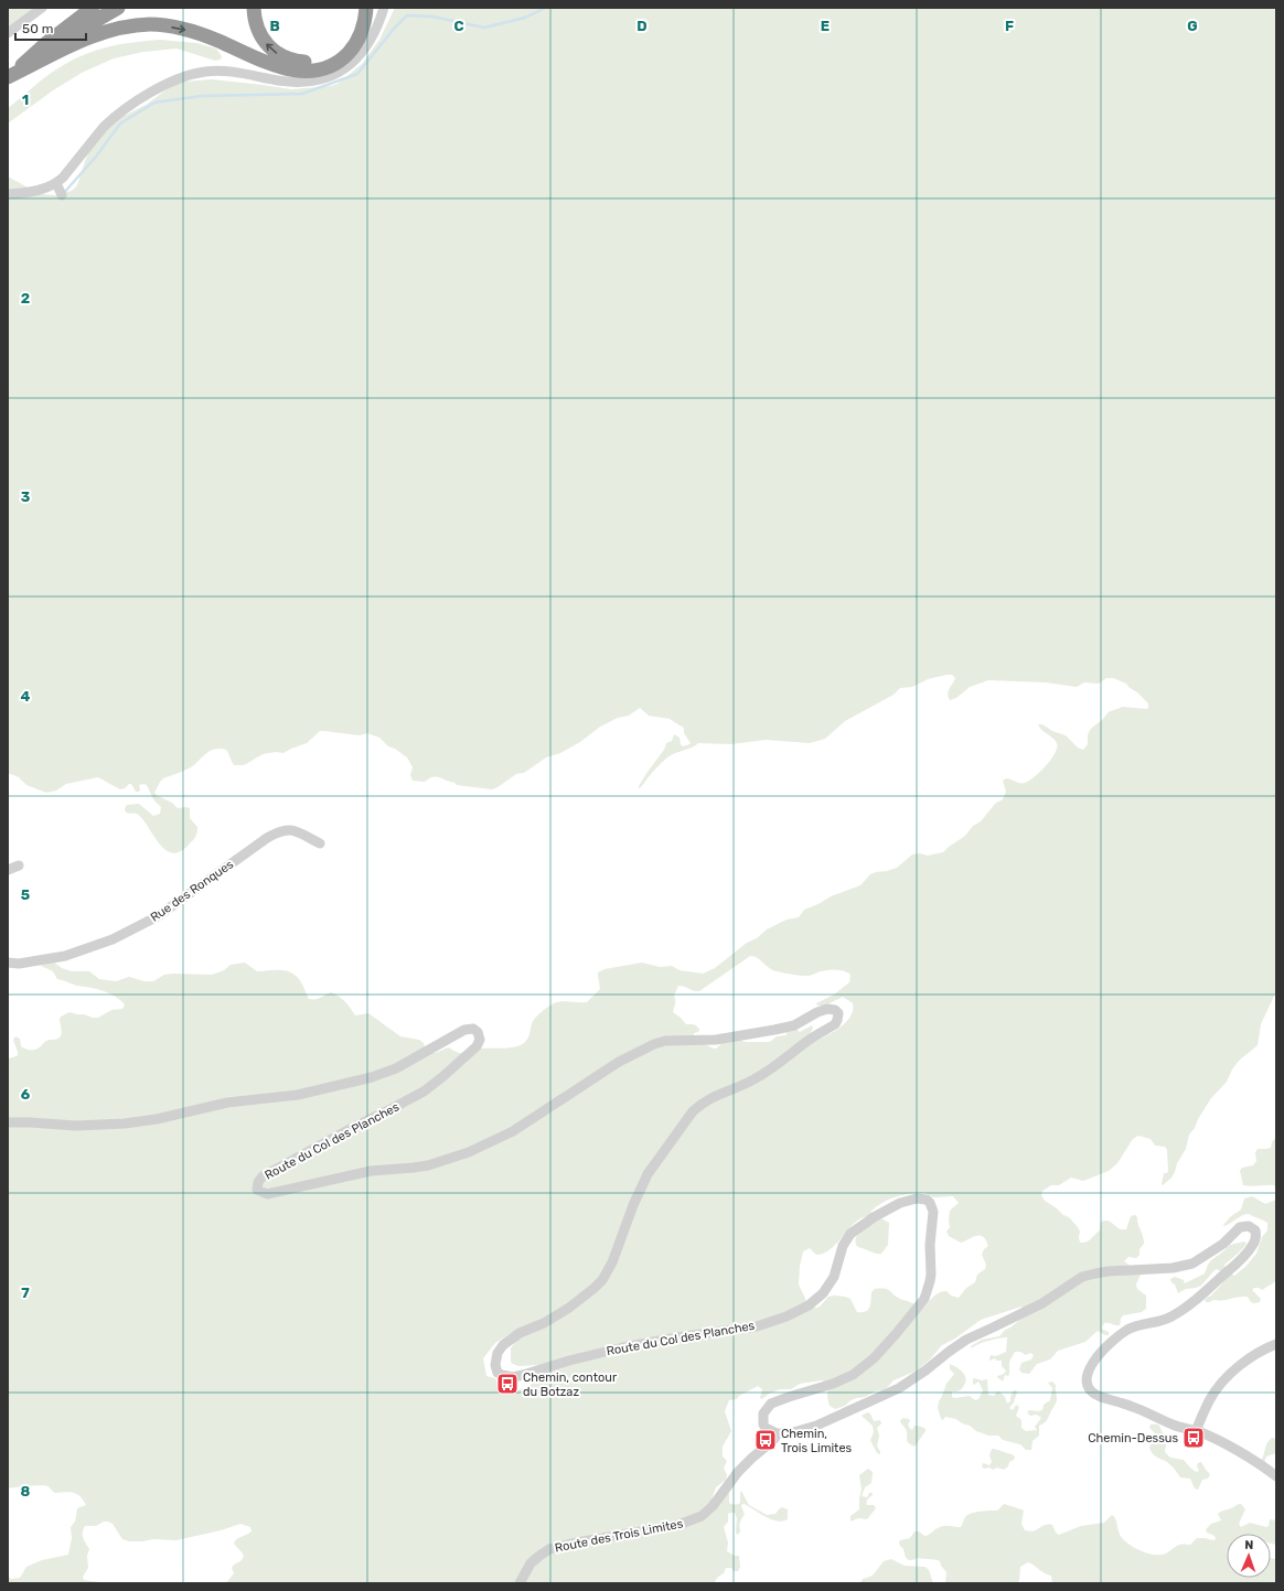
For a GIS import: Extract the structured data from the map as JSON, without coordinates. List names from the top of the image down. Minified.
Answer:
{"streets":{"street":["Rue des Ronques","Route du Col des Planches","Route des Trois Limites"]},"crossings":[["Route du Col des Planches","Route des Trois Limites"]],"places":{"bus stop":["Chemin, contour du Botzaz","Chemin-Dessus","Chemin, Trois Limites"]},"scale_bar":"50 m","north":"top","grid":{"columns":["B","C","D","E","F","G"],"rows":["1","2","3","4","5","6","7","8"]}}
